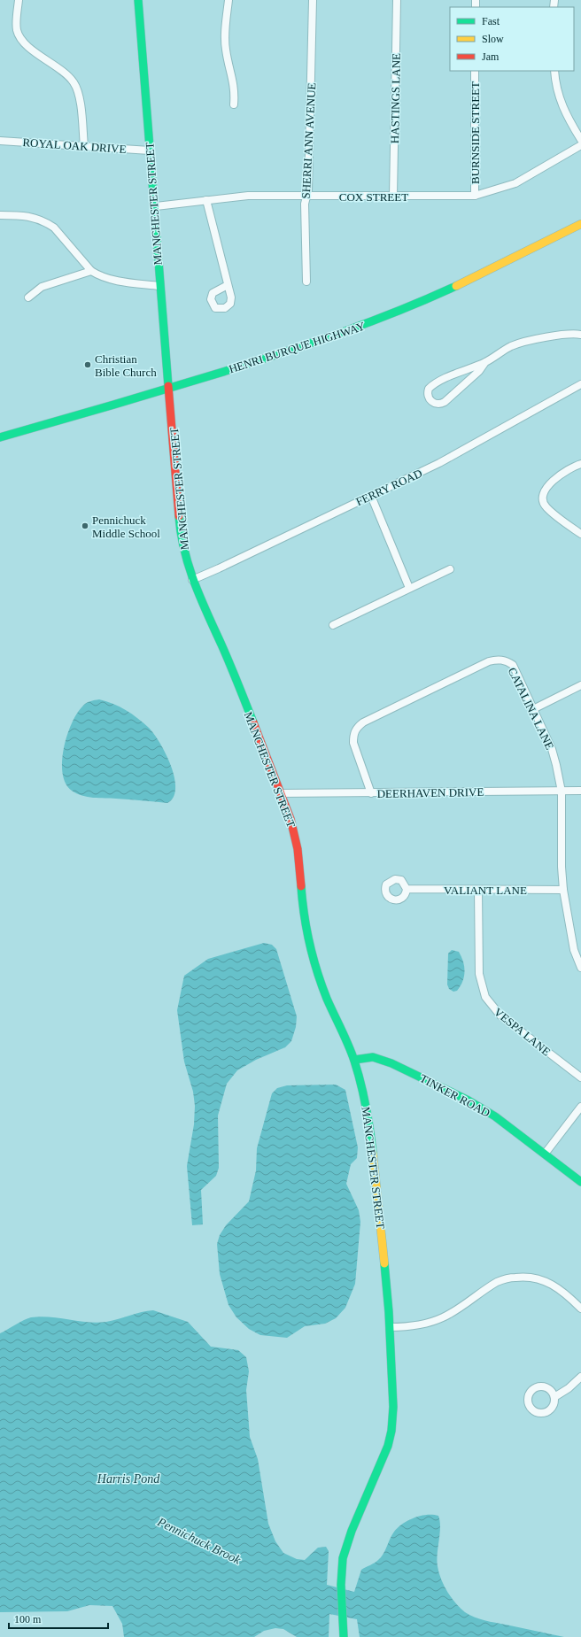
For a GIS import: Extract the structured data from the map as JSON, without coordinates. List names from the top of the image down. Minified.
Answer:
{"streets":{"street":["HASTINGS LANE","BURNSIDE STREET","SHERRI ANN AVENUE","ROYAL OAK DRIVE","COX STREET","MANCHESTER STREET","HENRI BURQUE HIGHWAY","FERRY ROAD","CATALINA LANE","DEERHAVEN DRIVE","VALIANT LANE","VESPA LANE","TINKER ROAD"]},"crossings":[["HASTINGS LANE","COX STREET"],["BURNSIDE STREET","COX STREET"],["SHERRI ANN AVENUE","COX STREET"],["ROYAL OAK DRIVE","MANCHESTER STREET"],["COX STREET","MANCHESTER STREET"],["MANCHESTER STREET","HENRI BURQUE HIGHWAY"],["MANCHESTER STREET","FERRY ROAD"],["MANCHESTER STREET","DEERHAVEN DRIVE"],["MANCHESTER STREET","TINKER ROAD"],["CATALINA LANE","DEERHAVEN DRIVE"],["CATALINA LANE","VALIANT LANE"],["VALIANT LANE","VESPA LANE"]],"water":["Harris Pond","Pennichuck Brook"],"places":["Christian Bible Church","Pennichuck Middle School"],"legend":["Fast","Slow","Jam"],"scale_bar":"100 m"}
